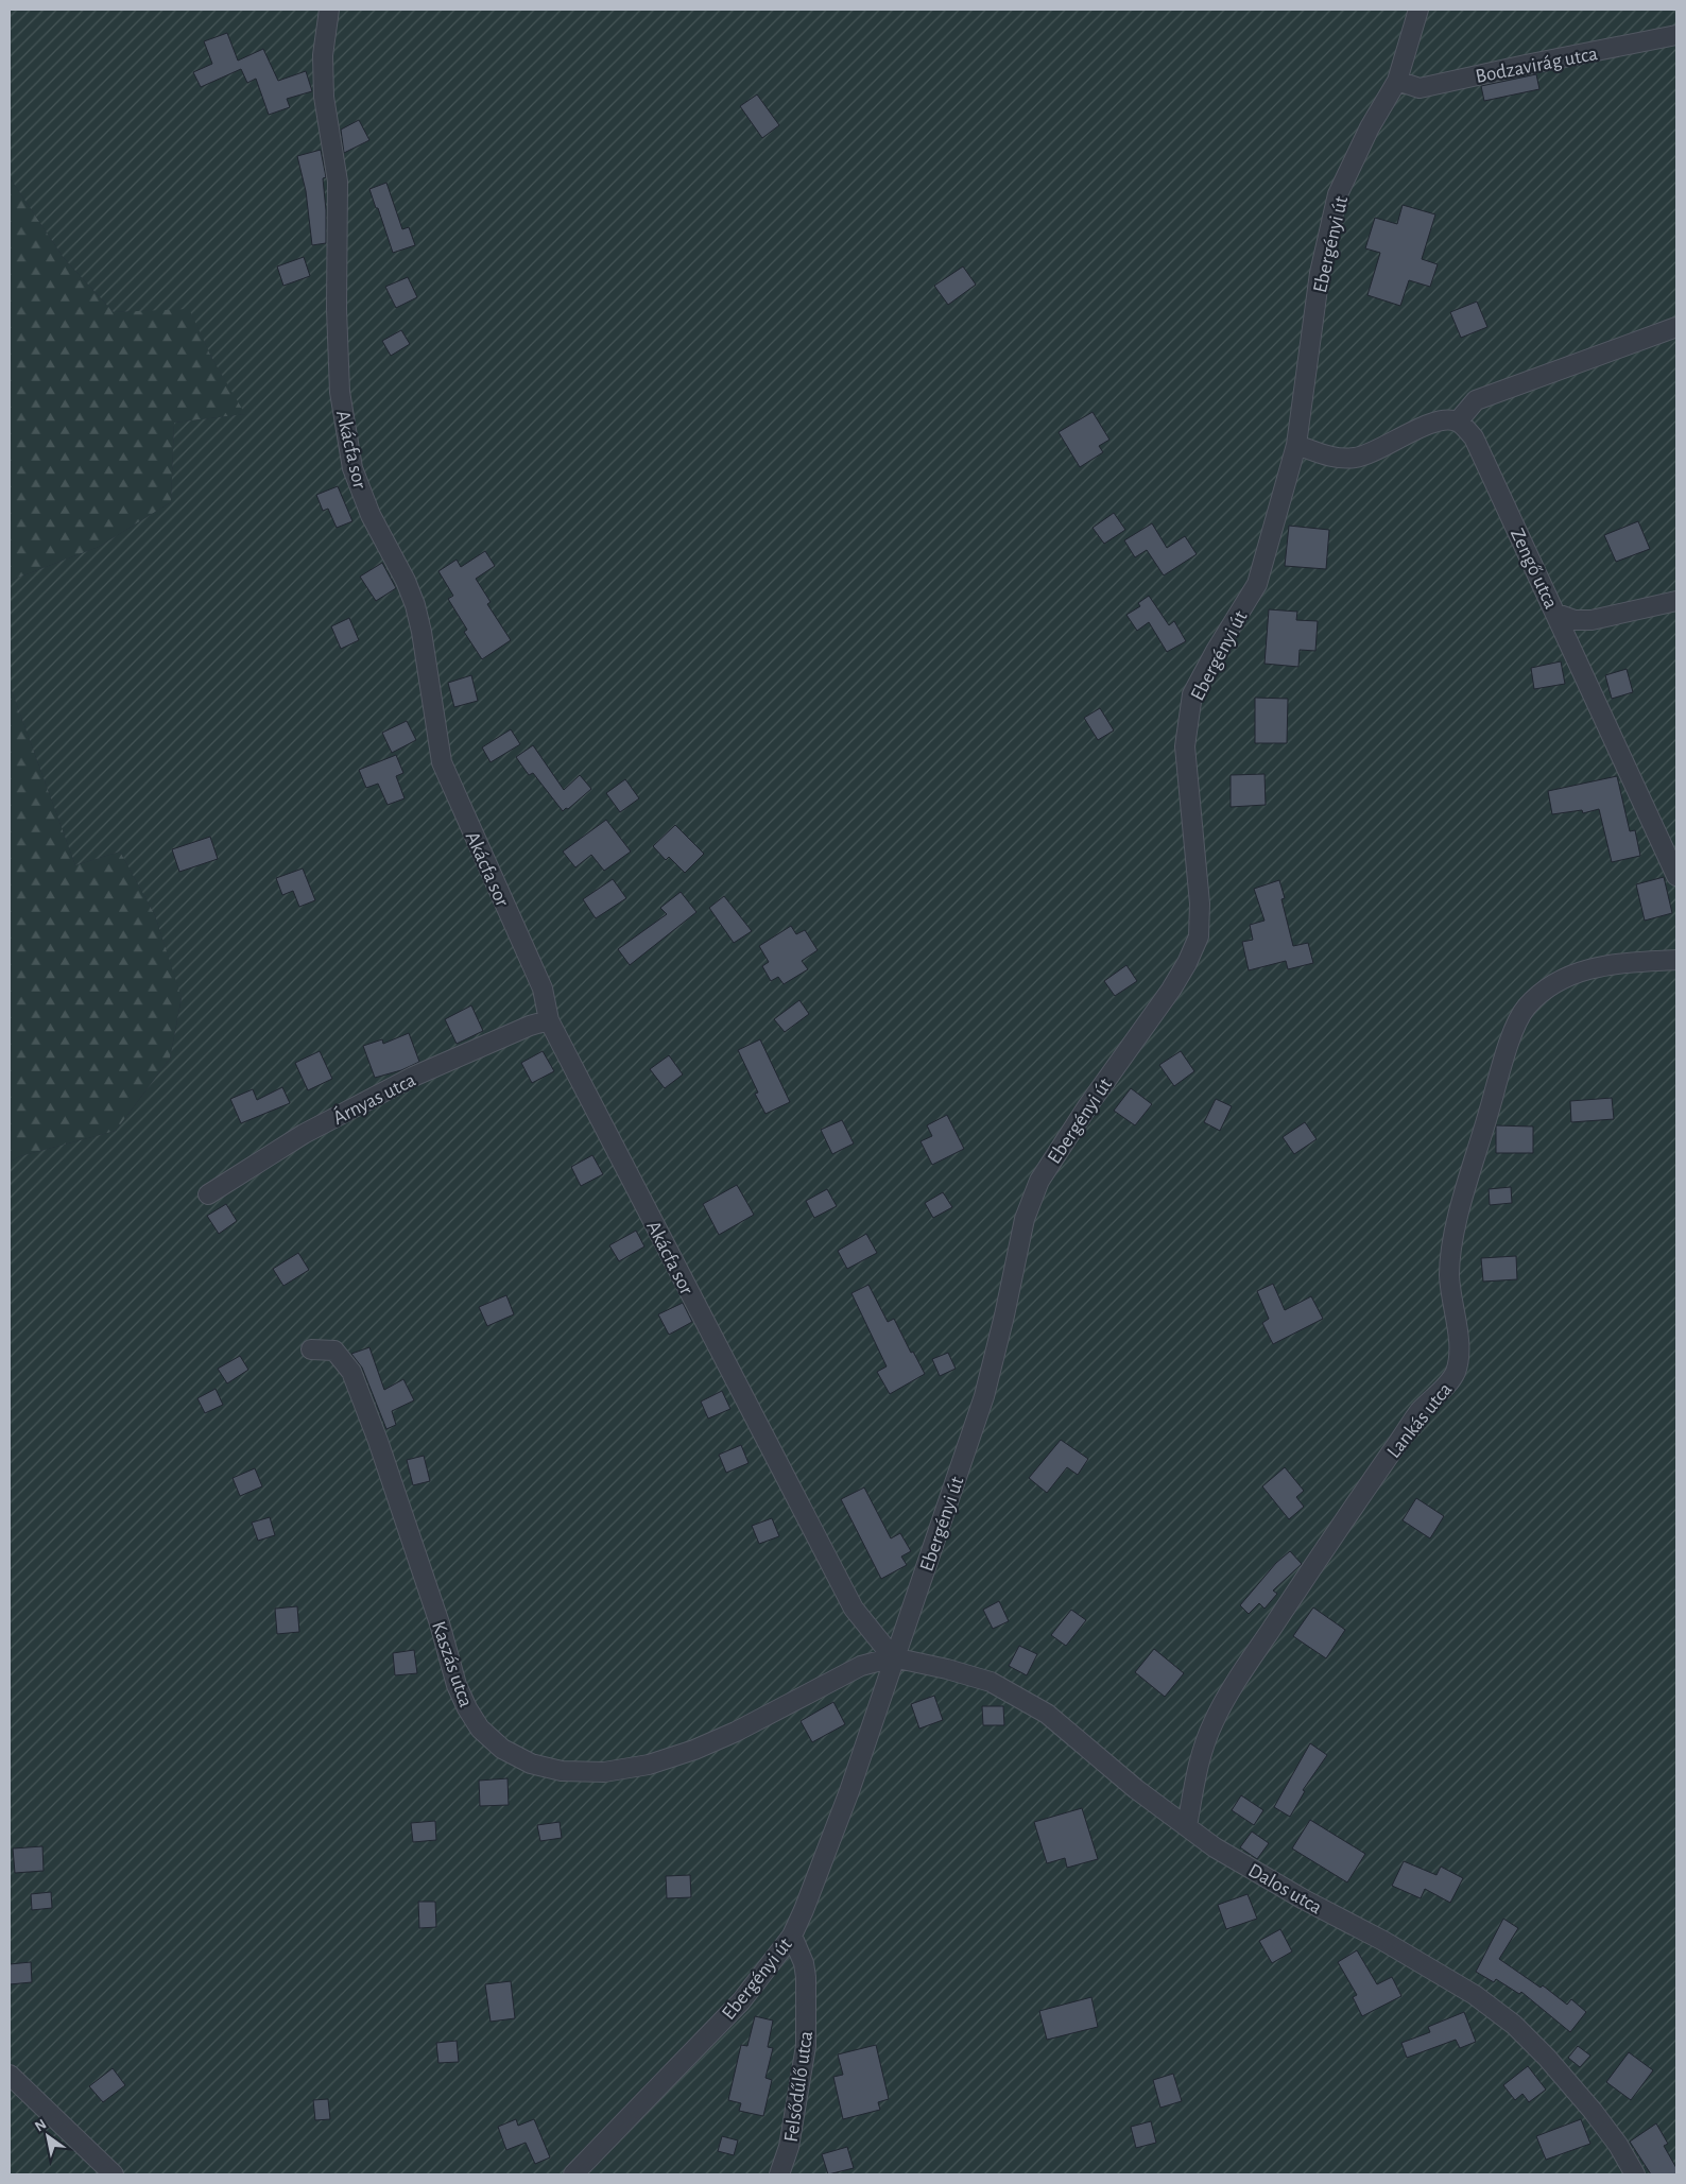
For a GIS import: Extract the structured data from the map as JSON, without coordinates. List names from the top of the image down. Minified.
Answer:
{"streets":{"street":["Bodzavirág utca","Ebergényi út","Akácfa sor","Zengő utca","Árnyas utca","Lankás utca","Kaszás utca","Dalos utca","Felsődűlő utca"]},"crossings":[["Bodzavirág utca","Ebergényi út"],["Ebergényi út","Akácfa sor"],["Ebergényi út","Kaszás utca"],["Ebergényi út","Dalos utca"],["Ebergényi út","Felsődűlő utca"],["Akácfa sor","Árnyas utca"],["Akácfa sor","Kaszás utca"],["Akácfa sor","Dalos utca"],["Lankás utca","Dalos utca"],["Kaszás utca","Dalos utca"]],"north":"top left"}
